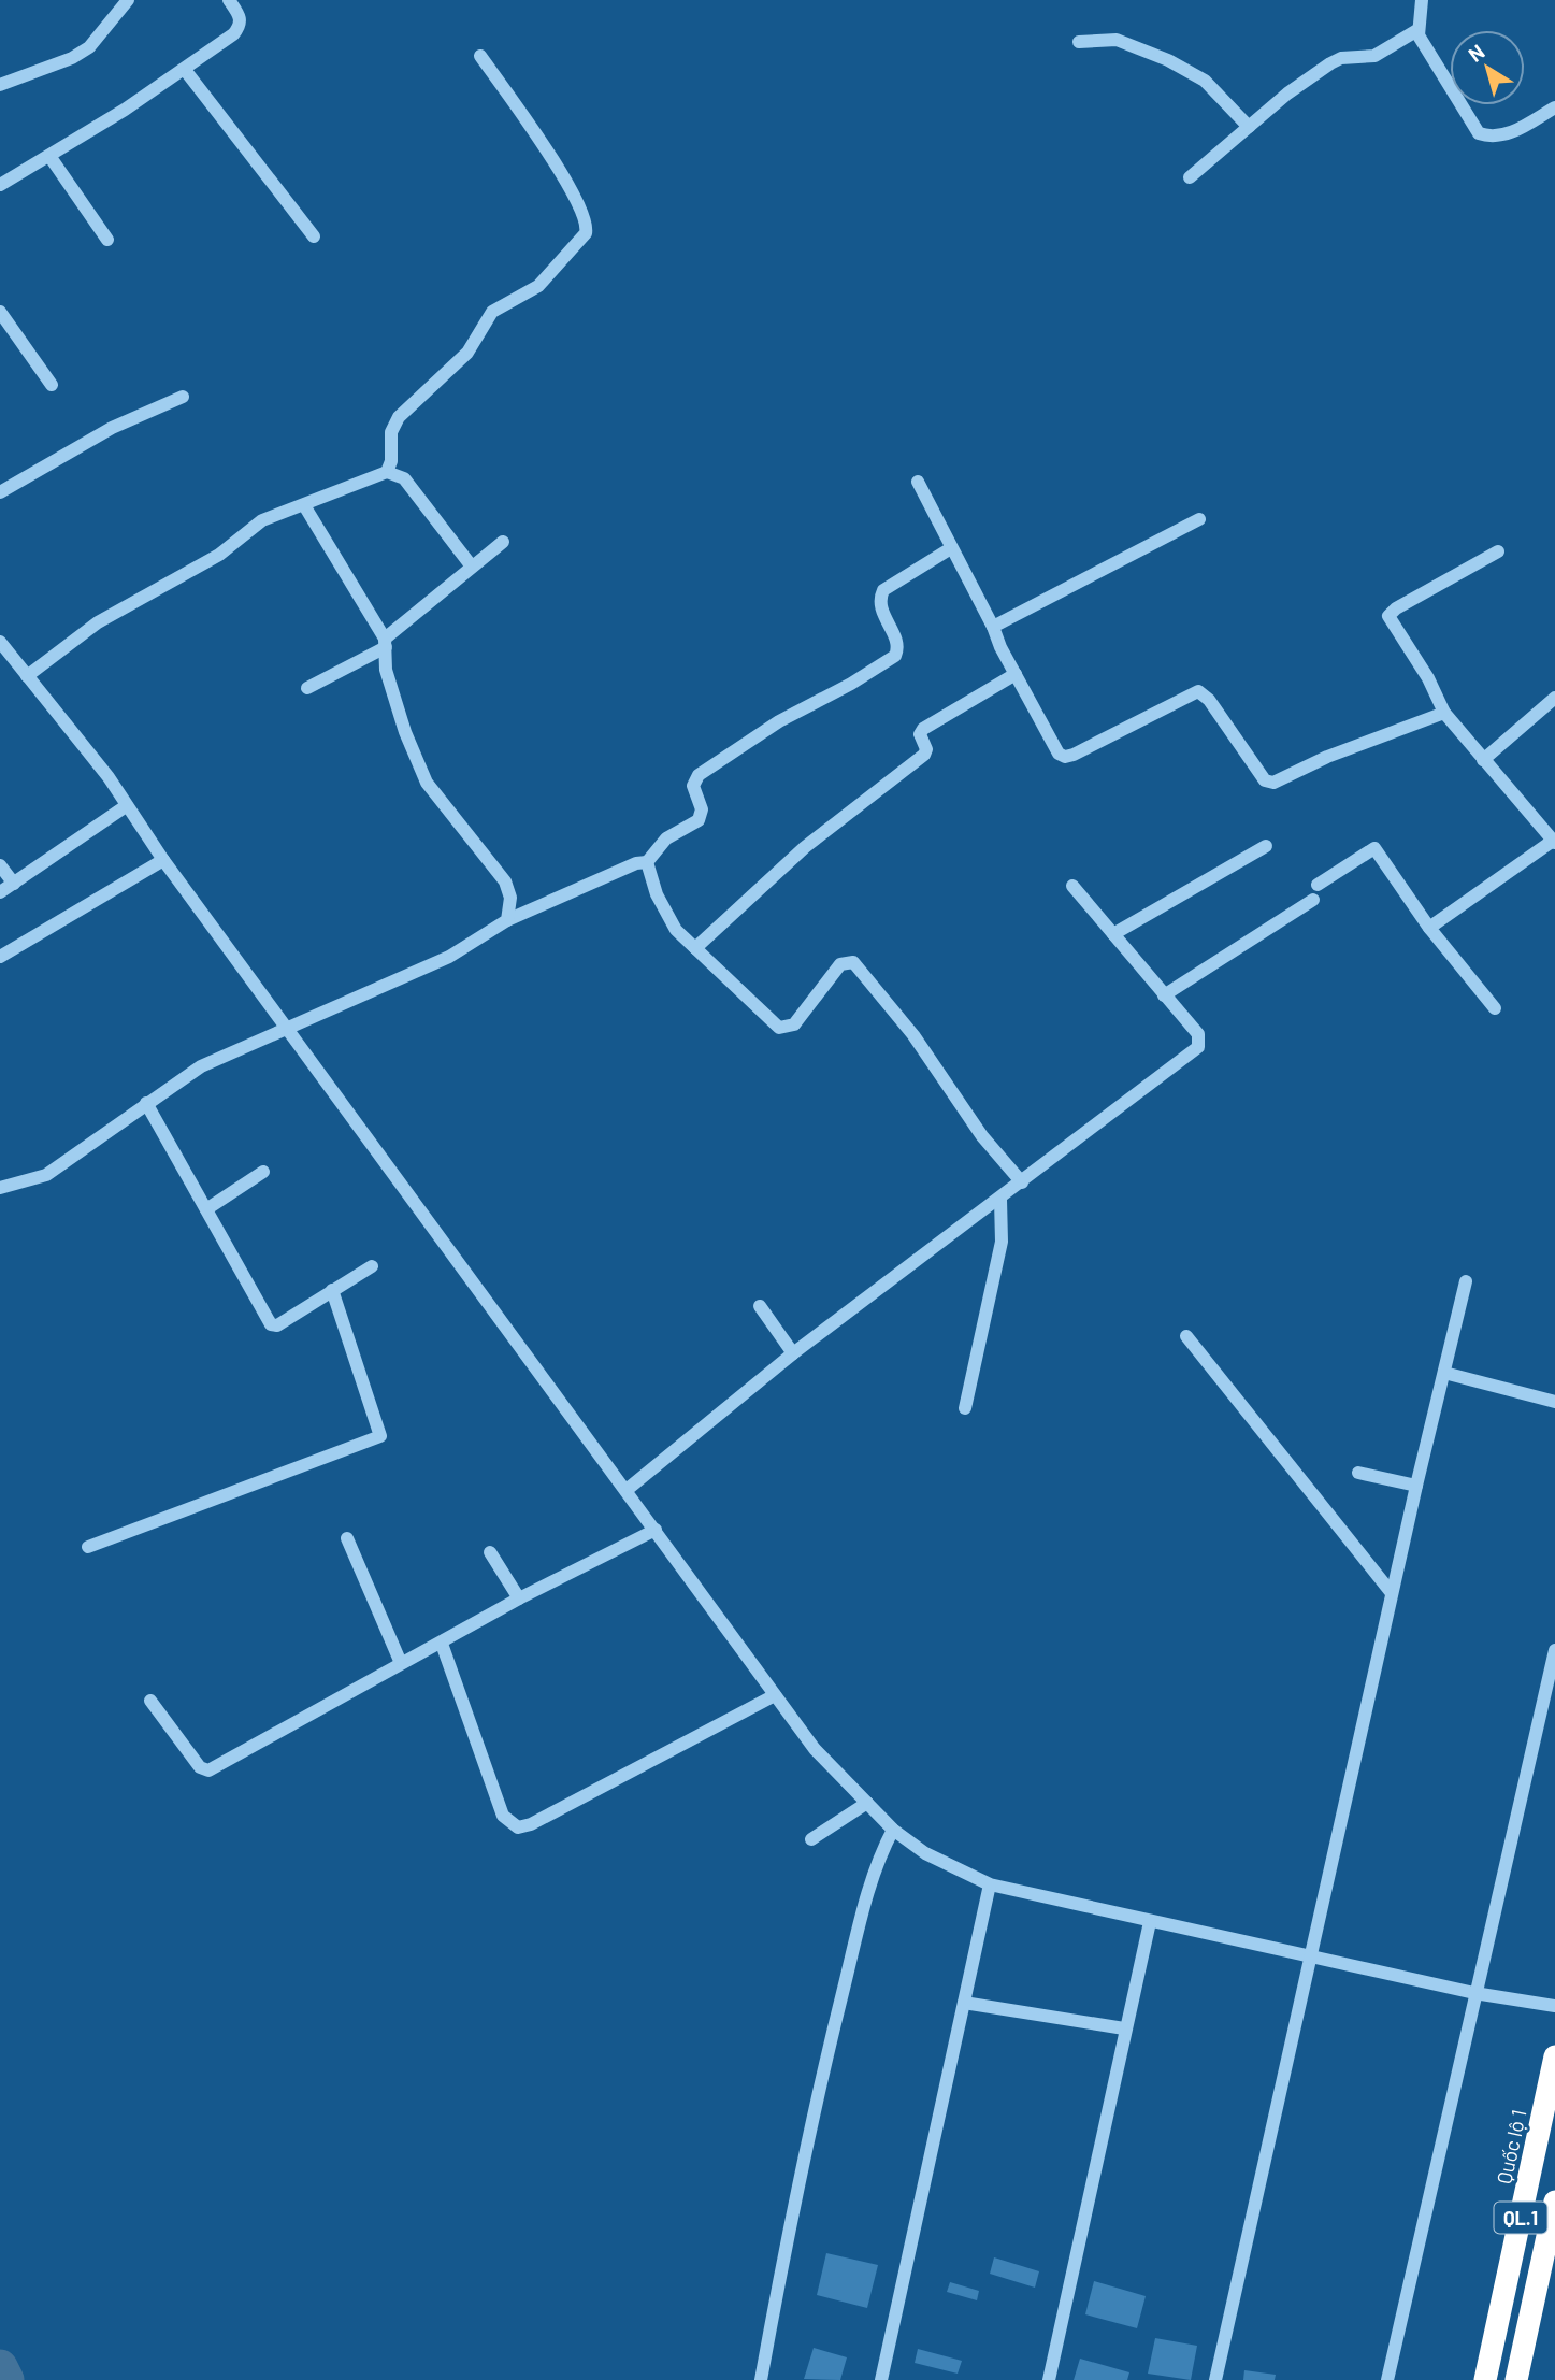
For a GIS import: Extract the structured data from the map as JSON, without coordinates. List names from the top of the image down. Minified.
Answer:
{"streets":{"highway":["Quốc lộ 1","QL.1"]},"north":"top left"}
